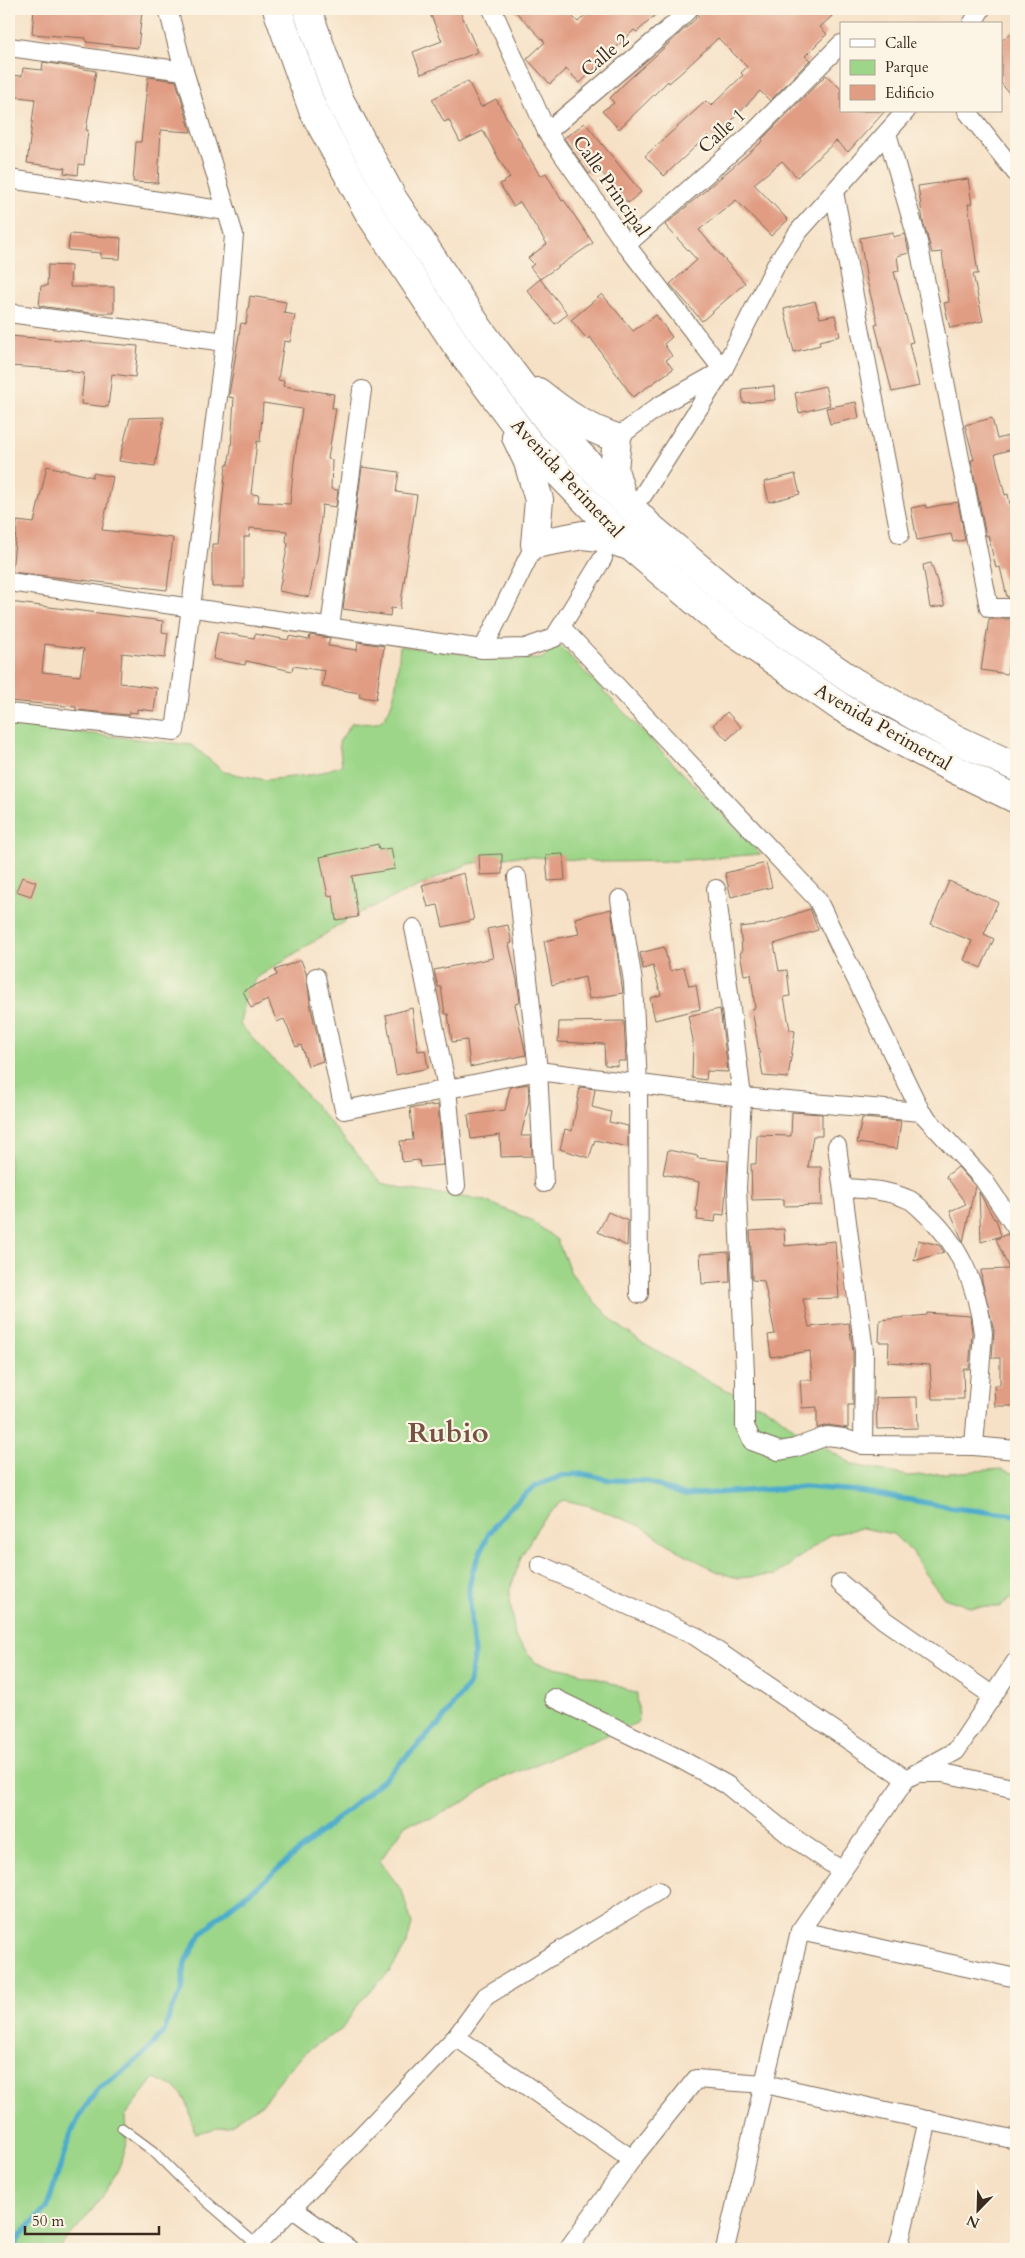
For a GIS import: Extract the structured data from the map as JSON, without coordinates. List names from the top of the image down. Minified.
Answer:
{"streets":{"main road":["Avenida Perimetral"],"street":["Calle 2","Calle 1","Calle Principal"]},"crossings":[["Calle 2","Calle Principal"],["Calle 1","Calle Principal"]],"districts":["Rubio"],"legend":["Calle","Parque","Edificio"],"scale_bar":"50 m","north":"bottom left"}
